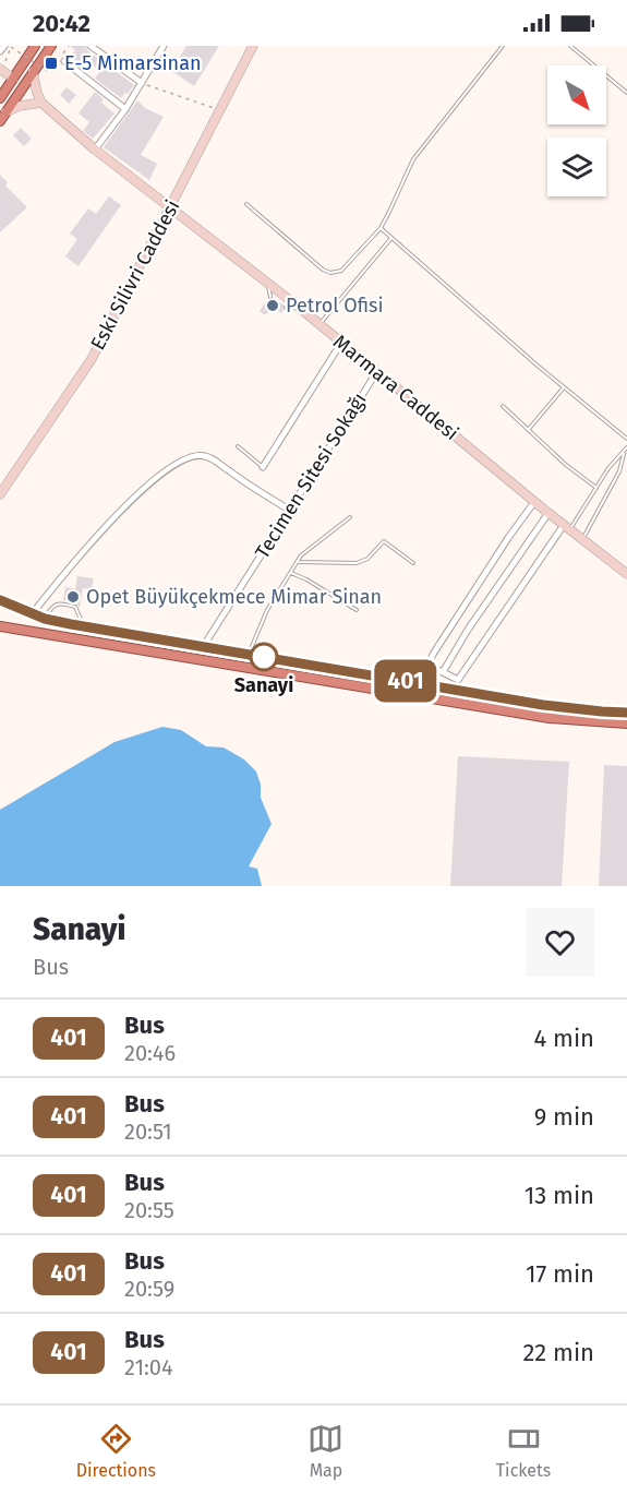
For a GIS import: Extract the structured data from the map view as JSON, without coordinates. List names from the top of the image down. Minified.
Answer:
{"streets":{"main road":["Eski Silivri Caddesi","Marmara Caddesi"],"street":["Tecimen Sitesi Sokağı"]},"crossings":[["Eski Silivri Caddesi","Marmara Caddesi"],["Marmara Caddesi","Tecimen Sitesi Sokağı"]],"places":{"transit":["E-5 Mimarsinan"],"other":["Petrol Ofisi","Opet Büyükçekmece Mimar Sinan","Sanayi"]},"lines":["bus line 401"],"north":"bottom right","page":{"status":"20:42","on_map":"401","heading":["Sanayi","Bus"],"list":[{"mark":"401","name":"Bus","note":"20:46","value":"4 min"},{"mark":"401","name":"Bus","note":"20:51","value":"9 min"},{"mark":"401","name":"Bus","note":"20:55","value":"13 min"},{"mark":"401","name":"Bus","note":"20:59","value":"17 min"},{"mark":"401","name":"Bus","note":"21:04","value":"22 min"}],"tabs":["Directions","Map","Tickets"]}}
